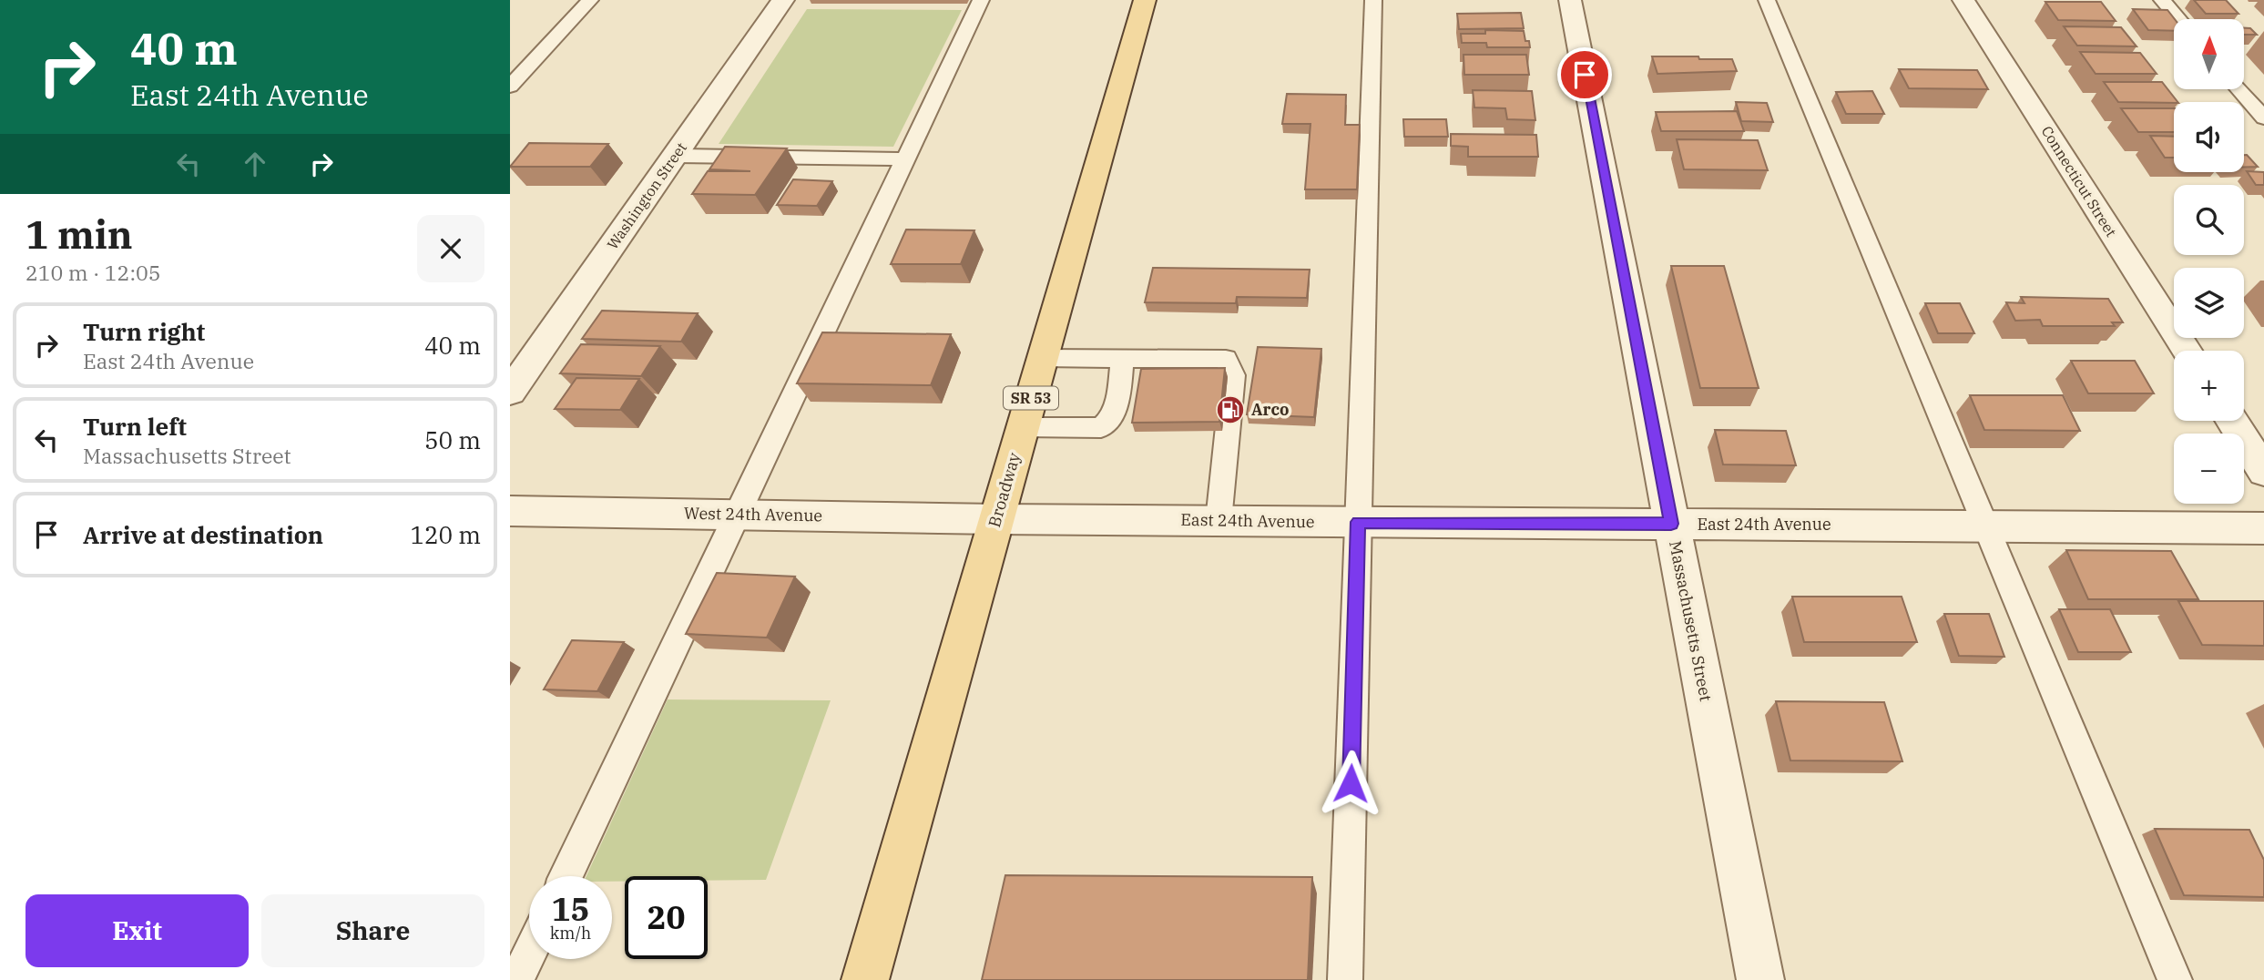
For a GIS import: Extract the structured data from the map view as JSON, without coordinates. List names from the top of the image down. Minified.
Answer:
{"streets":{"main road":["SR 53","Broadway"],"street":["Connecticut Street","Washington Street","West 24th Avenue","East 24th Avenue","Massachusetts Street"]},"crossings":[["Broadway","West 24th Avenue"],["Broadway","East 24th Avenue"],["West 24th Avenue","East 24th Avenue"],["East 24th Avenue","Massachusetts Street"]],"places":{"fuel station":["Arco"]},"north":"top","page":{"turn":["40 m","East 24th Avenue"],"map_buttons":["+","−"],"heading":["1 min","210 m · 12:05"],"list":[{"name":"Turn right","note":"East 24th Avenue","value":"40 m"},{"name":"Turn left","note":"Massachusetts Street","value":"50 m"},{"name":"Arrive at destination","value":"120 m"}],"speed":"15 km/h","limit":"20","buttons":["Exit","Share"]}}
